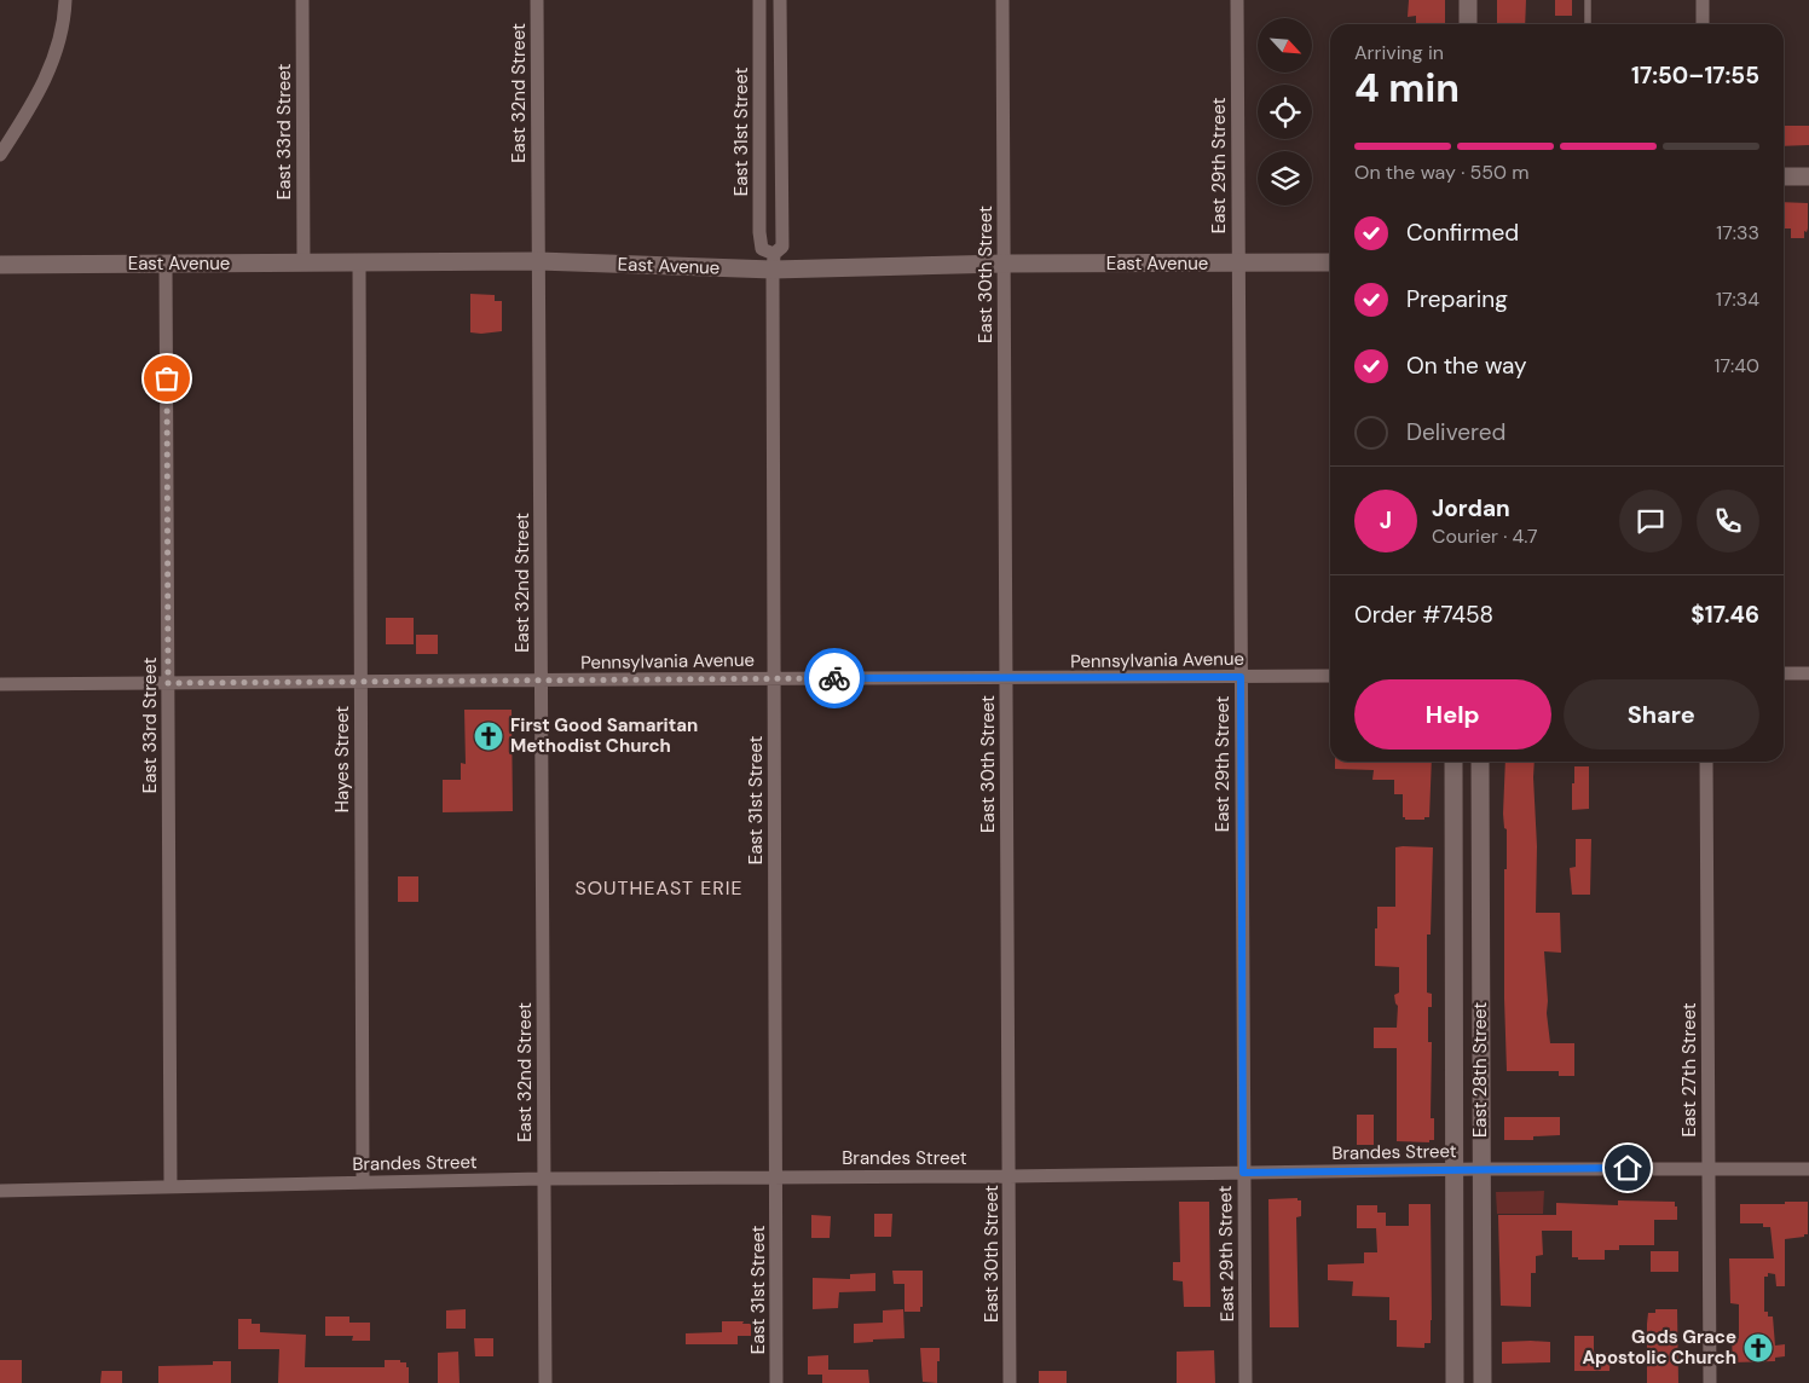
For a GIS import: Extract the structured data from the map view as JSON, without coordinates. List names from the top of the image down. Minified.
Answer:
{"streets":{"street":["East 32nd Street","East 33rd Street","East 31st Street","East 29th Street","East Avenue","East 30th Street","Pennsylvania Avenue","Hayes Street","East 28th Street","East 27th Street","Brandes Street"]},"crossings":[["East 32nd Street","East Avenue"],["East 32nd Street","Pennsylvania Avenue"],["East 32nd Street","Brandes Street"],["East 33rd Street","East Avenue"],["East 33rd Street","Pennsylvania Avenue"],["East 33rd Street","Brandes Street"],["East 31st Street","East Avenue"],["East 31st Street","Pennsylvania Avenue"],["East 31st Street","Brandes Street"],["East 29th Street","East Avenue"],["East 29th Street","Pennsylvania Avenue"],["East 29th Street","Brandes Street"],["East Avenue","East 30th Street"],["East Avenue","Hayes Street"],["East 30th Street","Pennsylvania Avenue"],["East 30th Street","Brandes Street"],["Pennsylvania Avenue","Hayes Street"],["Hayes Street","Brandes Street"],["East 28th Street","Brandes Street"],["East 27th Street","Brandes Street"]],"districts":["SOUTHEAST ERIE"],"places":{"church":["First Good Samaritan Methodist Church","Gods Grace Apostolic Church"]},"north":"bottom right","page":{"heading":["4 min","Arriving in","17:50–17:55"],"panel":["Jordan","Courier · 4.7","Order #7458","$17.46"],"bar":"On the way · 550 m","list":[["Confirmed","17:33"],["Preparing","17:34"],["On the way","17:40"],"Delivered"],"round":"J","buttons":["Help","Share"]}}
